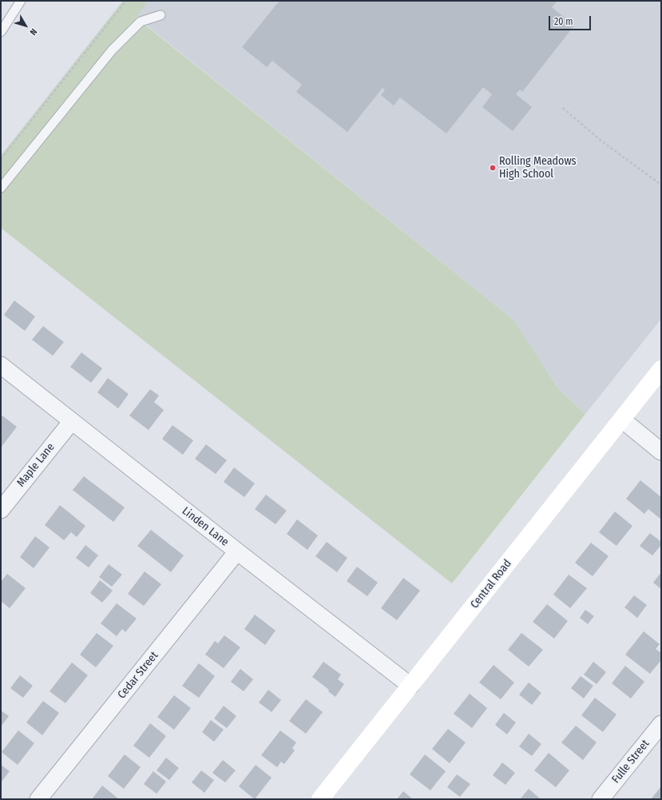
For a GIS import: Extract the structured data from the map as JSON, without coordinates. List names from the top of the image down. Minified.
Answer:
{"streets":{"street":["Maple Lane","Linden Lane","Central Road","Cedar Street","Fulle Street"]},"crossings":[["Maple Lane","Linden Lane"],["Linden Lane","Central Road"],["Linden Lane","Cedar Street"]],"places":["Rolling Meadows High School"],"scale_bar":"20 m","north":"bottom right"}
